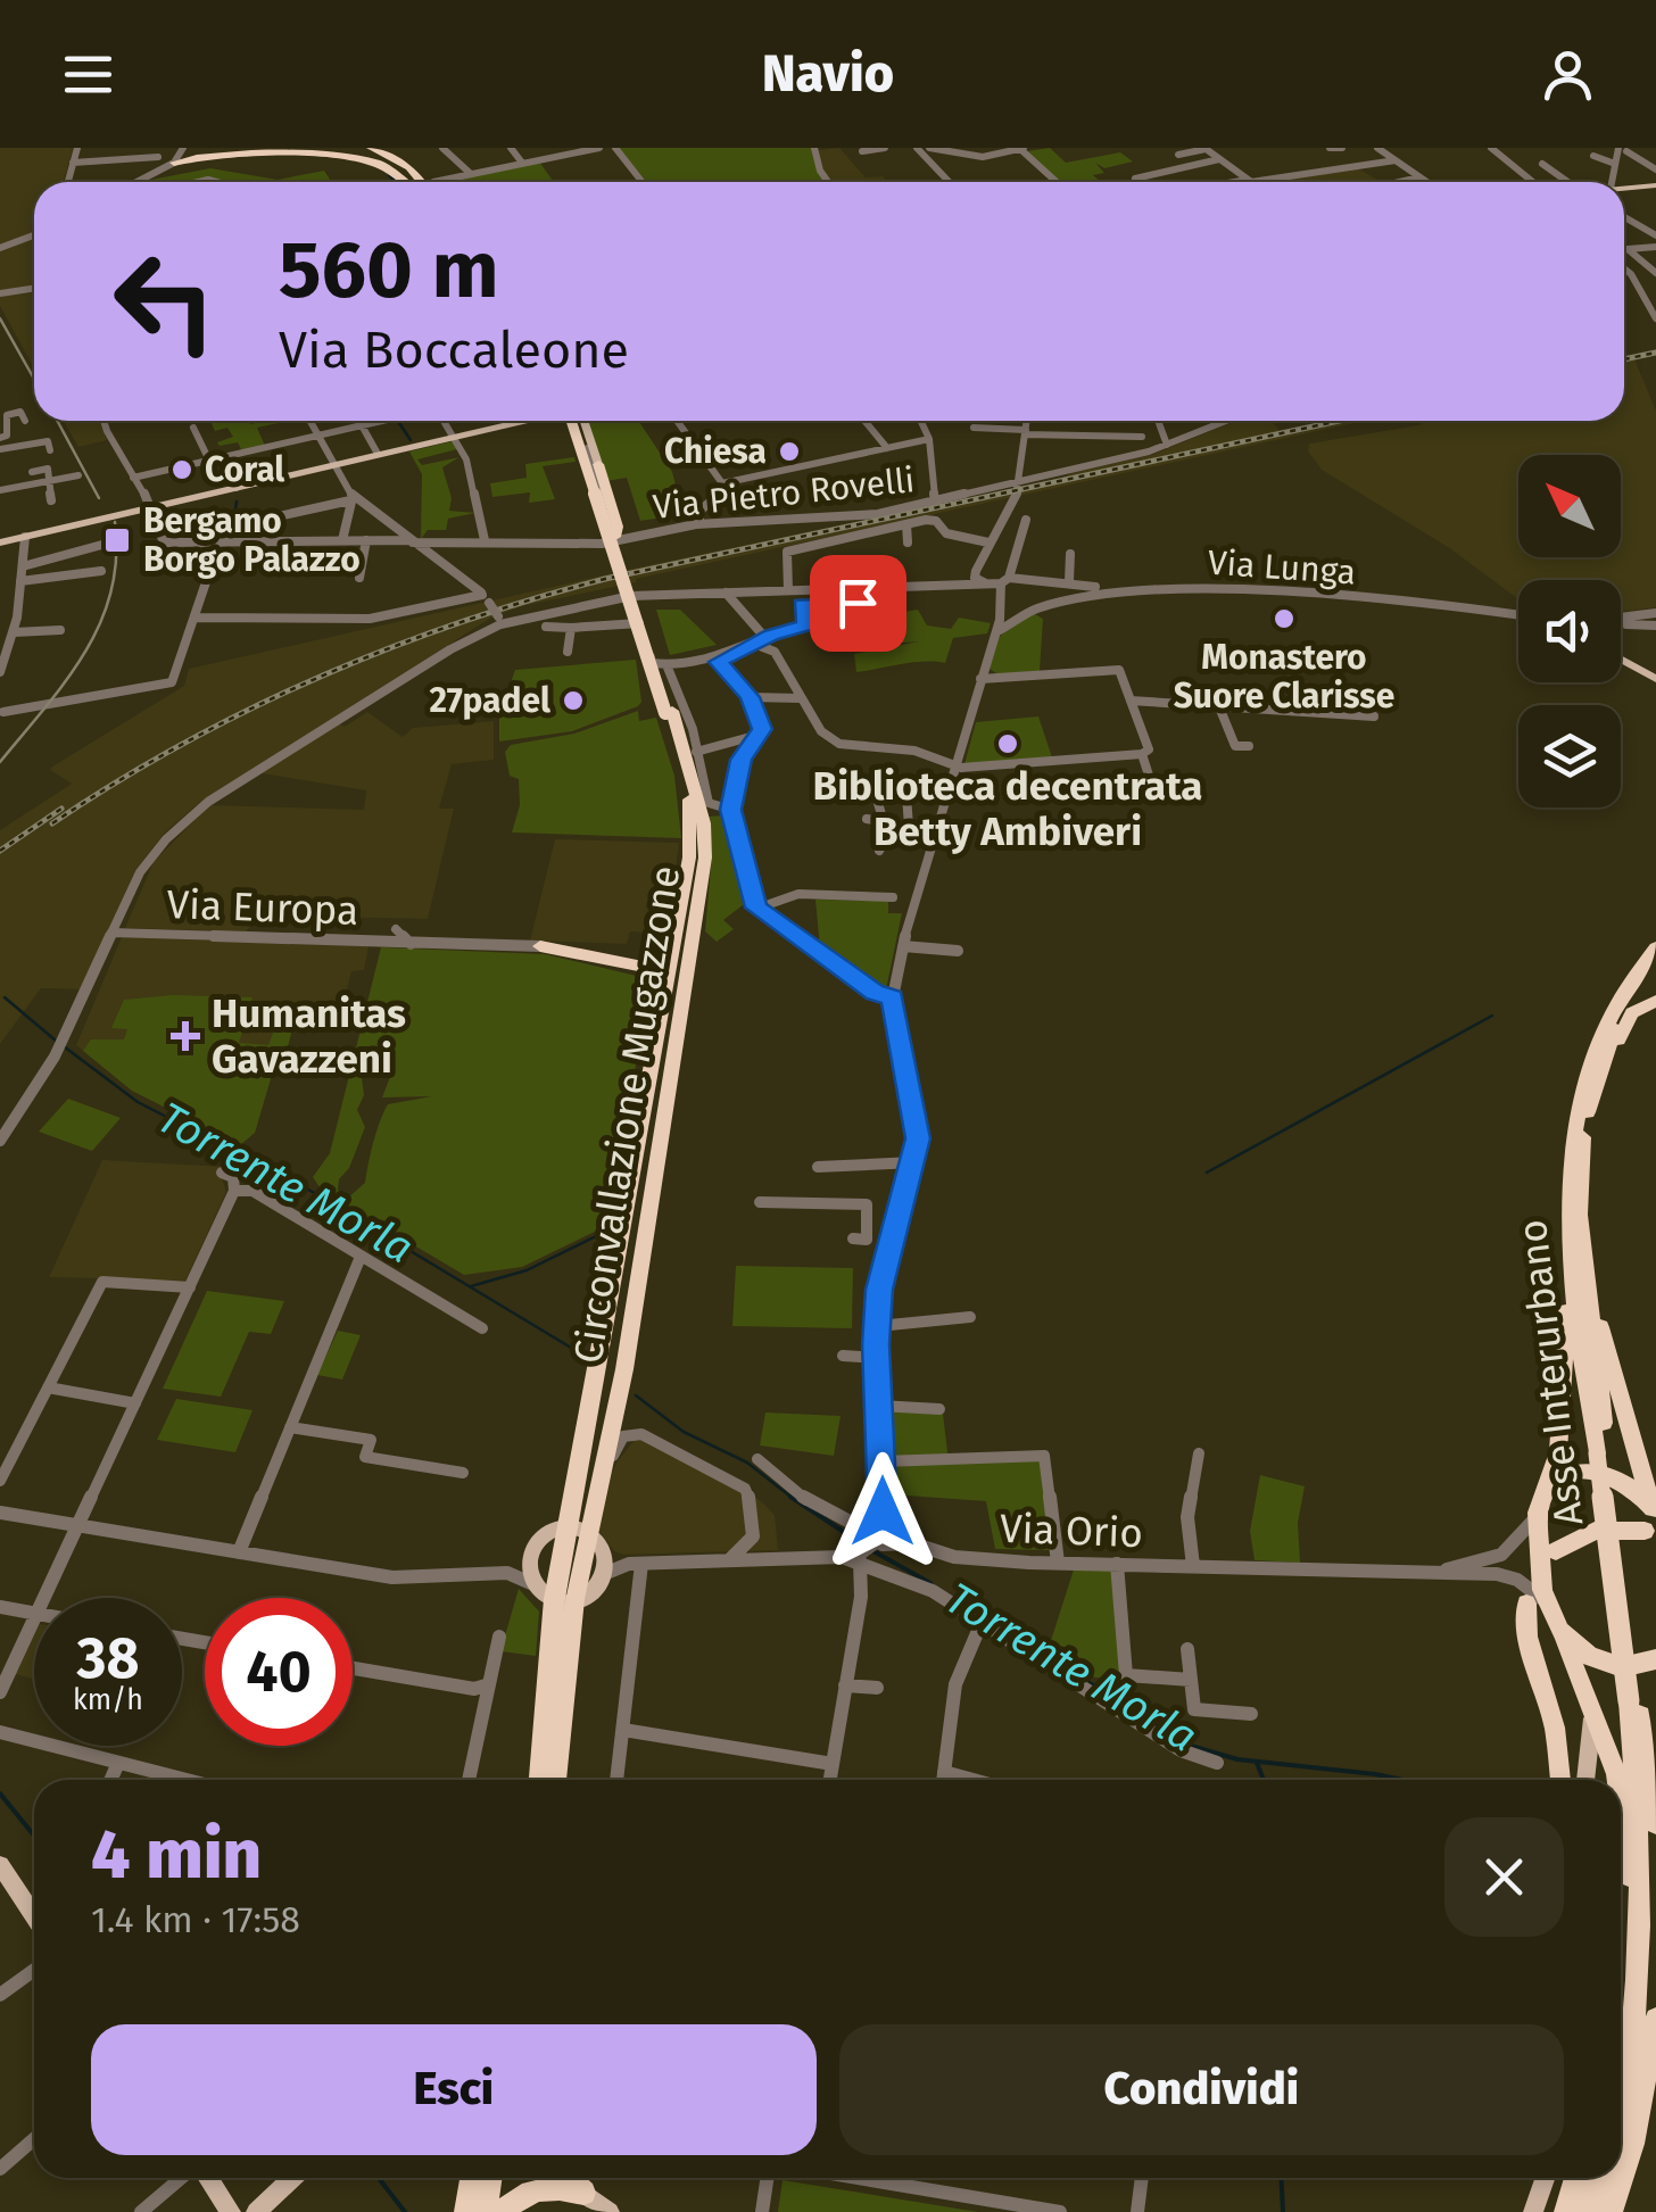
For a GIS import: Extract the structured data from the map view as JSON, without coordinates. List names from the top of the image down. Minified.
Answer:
{"streets":{"highway":["Circonvallazione Mugazzone","Asse Interurbano"],"street":["Via Pietro Rovelli","Via Lunga","Via Europa","Via Orio"]},"water":["Torrente Morla"],"places":{"other":["Chiesa","Coral","Monastero Suore Clarisse","27padel","Biblioteca decentrata Betty Ambiveri"],"transit":["Bergamo Borgo Palazzo"],"health":["Humanitas Gavazzeni"]},"north":"top left","page":{"header":"Navio","turn":["560 m","Via Boccaleone"],"speed":"38 km/h","limit":"40","heading":["4 min","1.4 km · 17:58"],"buttons":["Esci","Condividi"]}}
